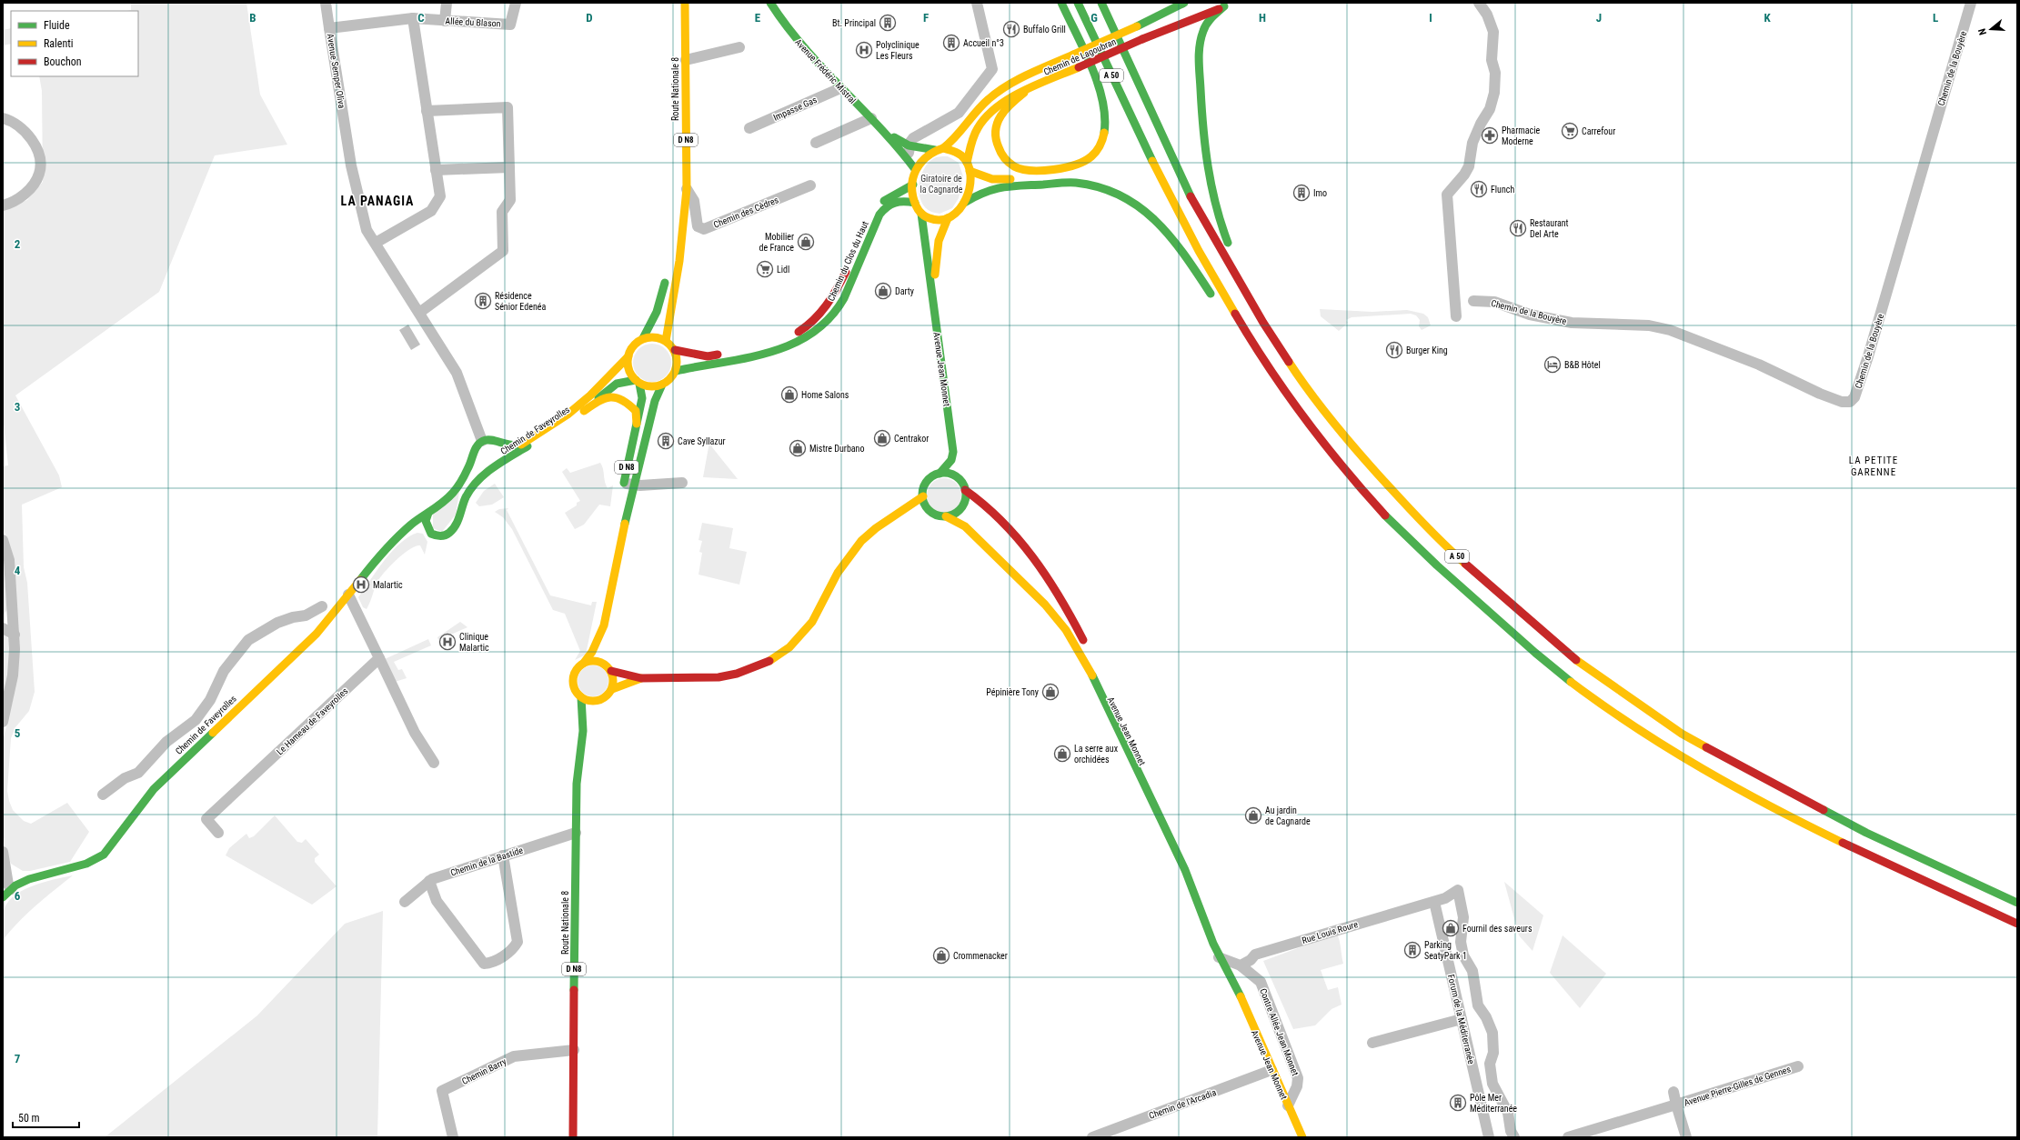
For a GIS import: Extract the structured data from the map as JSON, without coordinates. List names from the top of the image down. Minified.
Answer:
{"streets":{"main road":["Chemin de Lagoubran","Avenue Frédéric Mistral","A 50","Route Nationale 8","D N8","Chemin du Clos du Haut","Avenue Jean Monnet","Chemin de Faveyrolles"],"street":["Allée du Blason","Chemin de la Bouyère","Avenue Semper Oliva","Impasse Gas","Chemin des Cèdres","Le Hameau de Faveyrolles","Chemin de la Bastide","Rue Louis Roure","Forum de la Méditerranée","Contre Allée Jean Monnet","Chemin Barry","Avenue Pierre-Gilles de Gennes","Chemin de l'Arcadia"]},"crossings":[["Allée du Blason","Avenue Semper Oliva"],["Chemin de Lagoubran","Avenue Frédéric Mistral"],["Chemin de Lagoubran","Chemin du Clos du Haut"],["Chemin de Lagoubran","Avenue Jean Monnet"],["Avenue Semper Oliva","Chemin de Faveyrolles"],["Avenue Frédéric Mistral","Impasse Gas"],["Avenue Frédéric Mistral","Chemin du Clos du Haut"],["Avenue Frédéric Mistral","Avenue Jean Monnet"],["Route Nationale 8","D N8"],["Route Nationale 8","Chemin des Cèdres"],["Route Nationale 8","Chemin du Clos du Haut"],["Route Nationale 8","Chemin de Faveyrolles"],["Route Nationale 8","Chemin de la Bastide"],["Route Nationale 8","Chemin Barry"],["D N8","Chemin du Clos du Haut"],["D N8","Chemin de Faveyrolles"],["Chemin du Clos du Haut","Avenue Jean Monnet"],["Chemin du Clos du Haut","Chemin de Faveyrolles"],["Avenue Jean Monnet","Rue Louis Roure"],["Avenue Jean Monnet","Contre Allée Jean Monnet"],["Avenue Jean Monnet","Chemin de l'Arcadia"],["Rue Louis Roure","Forum de la Méditerranée"],["Rue Louis Roure","Contre Allée Jean Monnet"]],"districts":["LA PANAGIA","LA PETITE GARENNE"],"parks":["Giratoire de la Cagnarde"],"places":{"building":["Bt. Principal","Accueil n°3","Imo","Résidence Sénior Edenéa","Cave Syllazur","Parking SeatyPark 1","Pôle Mer Méditerranée"],"restaurant":["Buffalo Grill","Flunch","Restaurant Del Arte","Burger King"],"hospital":["Polyclinique Les Fleurs","Malartic","Clinique Malartic"],"supermarket":["Carrefour","Lidl"],"pharmacy":["Pharmacie Moderne"],"shop":["Mobilier de France","Darty","Home Salons","Centrakor","Mistre Durbano","Pépinière Tony","La serre aux orchidées","Au jardin de Cagnarde","Fournil des saveurs","Crommenacker"],"hotel":["B&B Hôtel"]},"legend":["Fluide","Ralenti","Bouchon"],"scale_bar":"50 m","north":"left","grid":{"columns":["B","C","D","E","F","G","H","I","J","K","L"],"rows":["2","3","4","5","6","7"]}}
